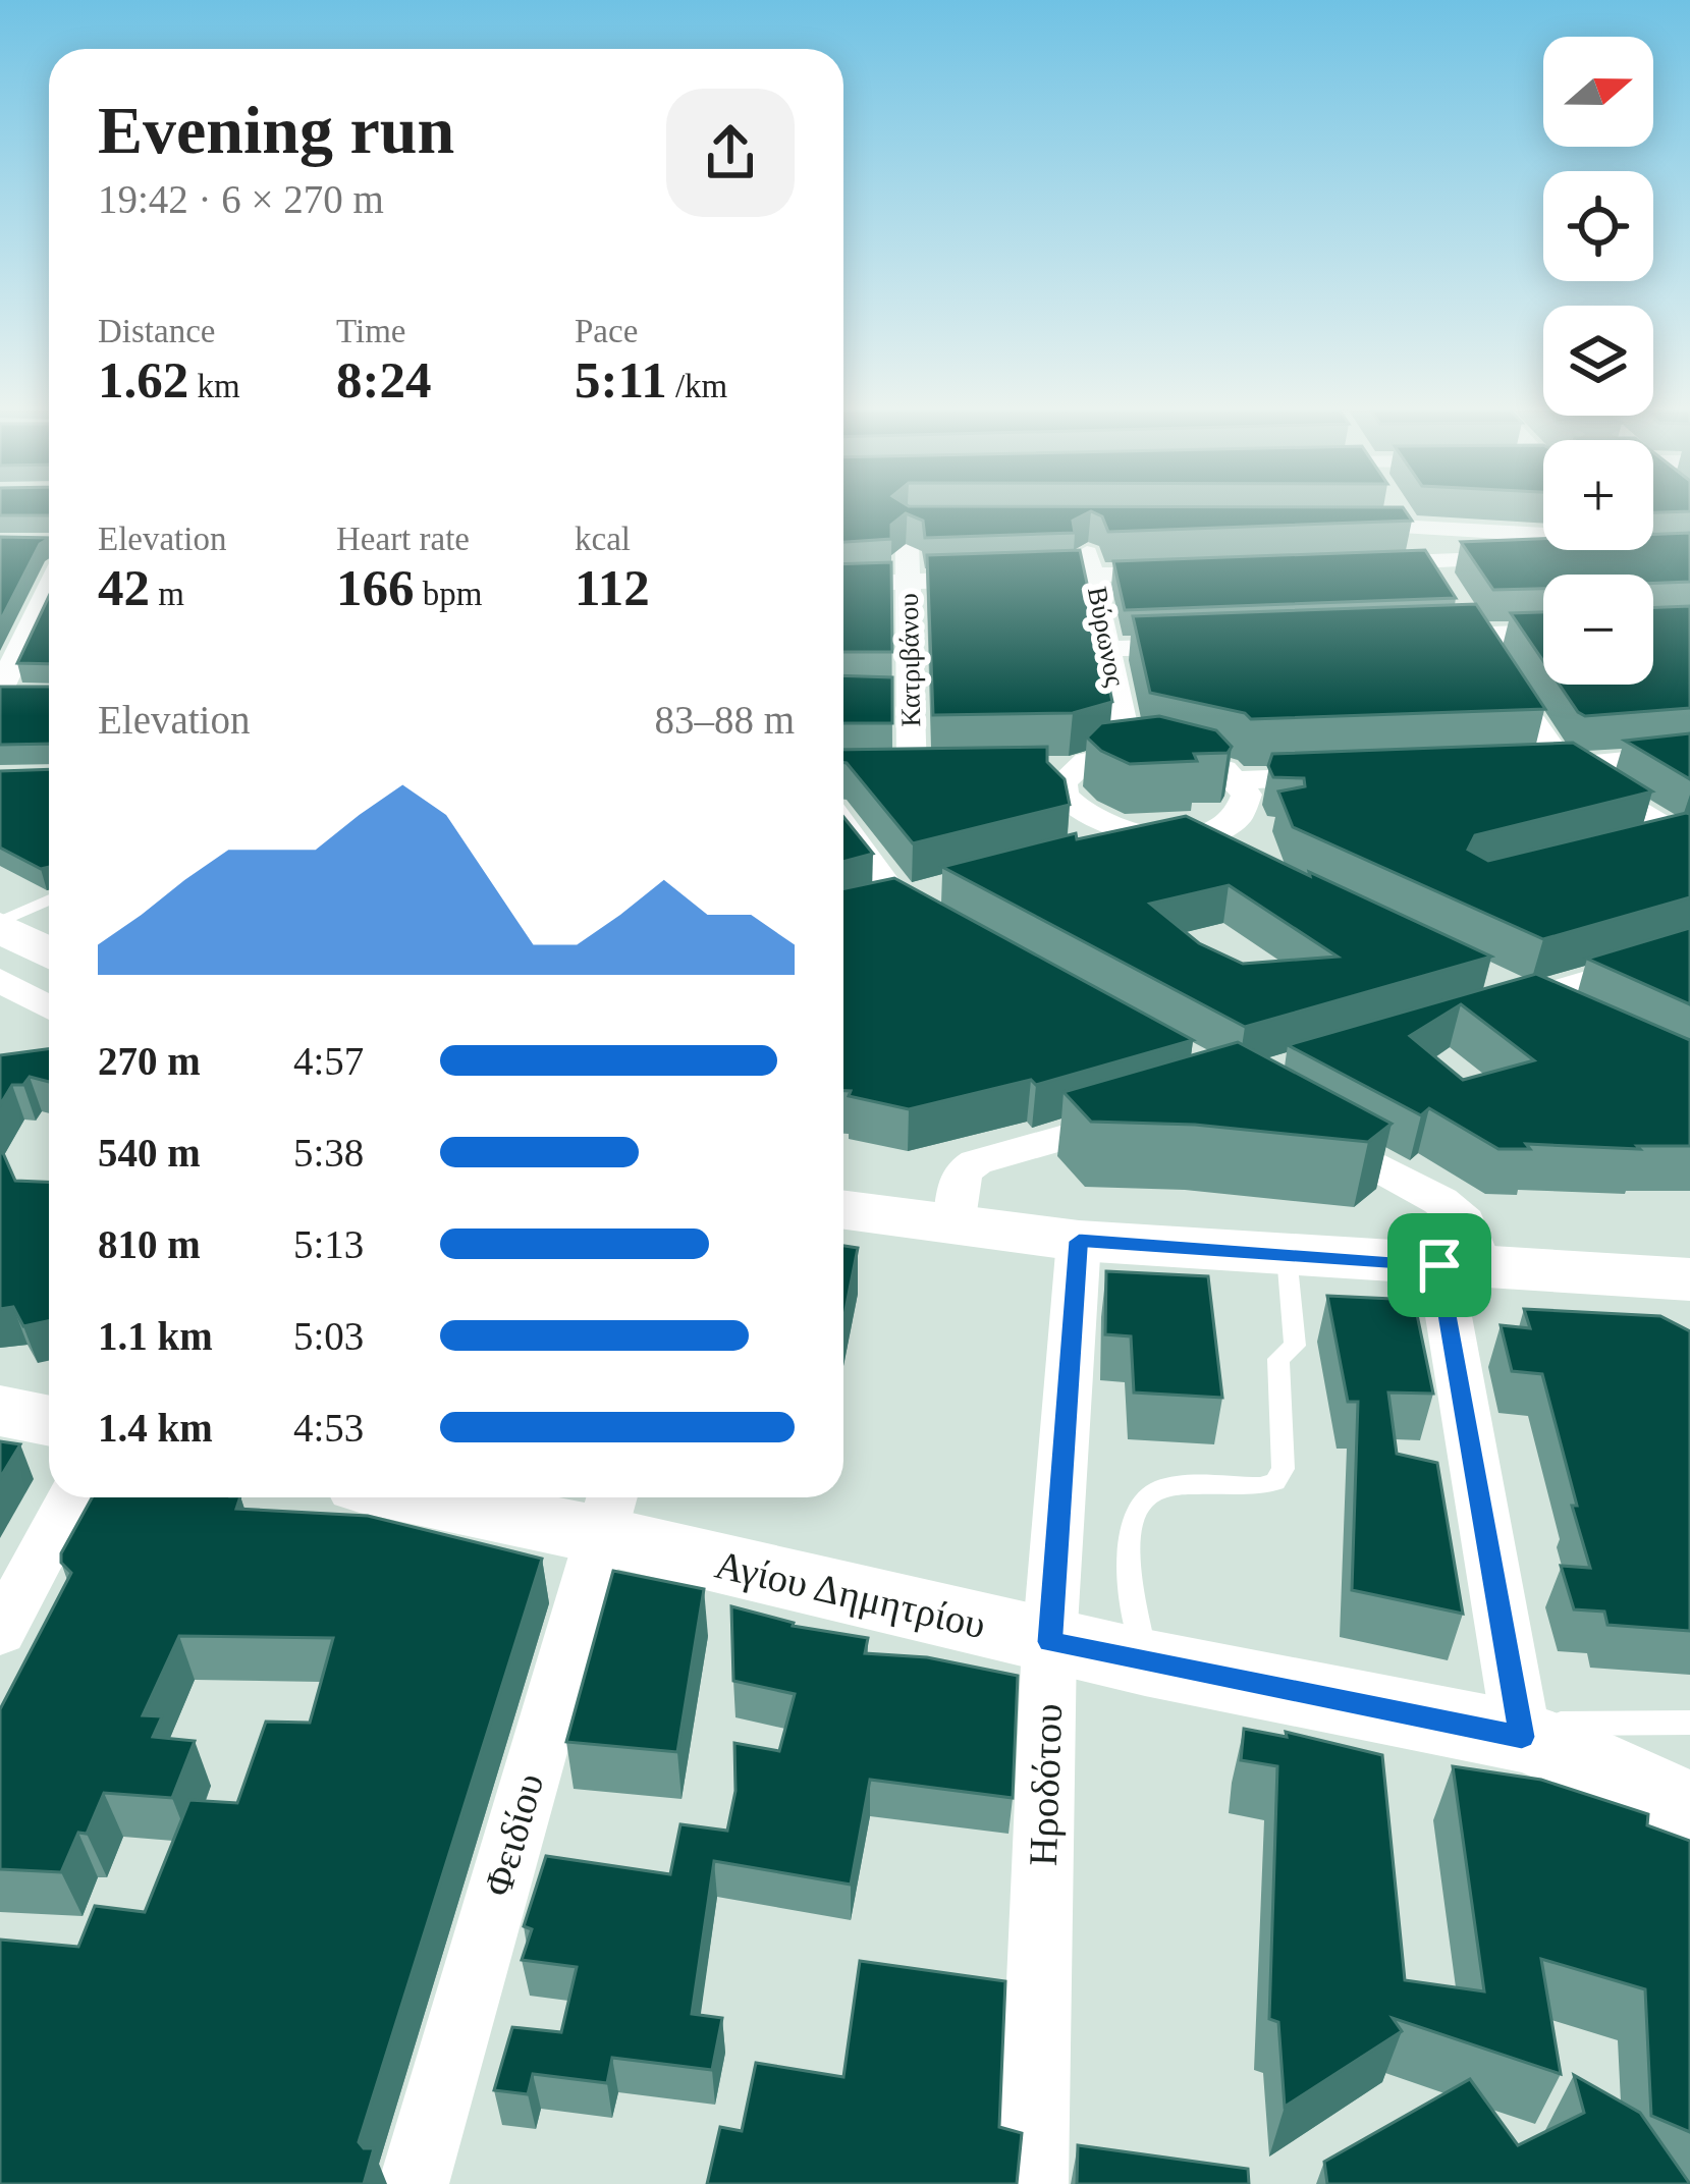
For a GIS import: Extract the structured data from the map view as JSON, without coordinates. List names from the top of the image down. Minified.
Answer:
{"streets":{"main road":["Αγίου Δημητρίου"],"street":["Βύρωνος","Κατριβάνου","Ηροδότου","Φειδίου"]},"crossings":[["Αγίου Δημητρίου","Ηροδότου"],["Αγίου Δημητρίου","Φειδίου"]],"north":"right","page":{"map_buttons":["+","−"],"heading":["Evening run","19:42 · 6 × 270 m"],"stats":[["Distance","1.62 km"],["Time","8:24"],["Pace","5:11 /km"],["Elevation","42 m"],["Heart rate","166 bpm"],["kcal","112"]],"chart":["Elevation","83–88 m"],"list":[{"name":"270 m","note":"4:57"},{"name":"540 m","note":"5:38"},{"name":"810 m","note":"5:13"},{"name":"1.1 km","note":"5:03"},{"name":"1.4 km","note":"4:53"}]}}
